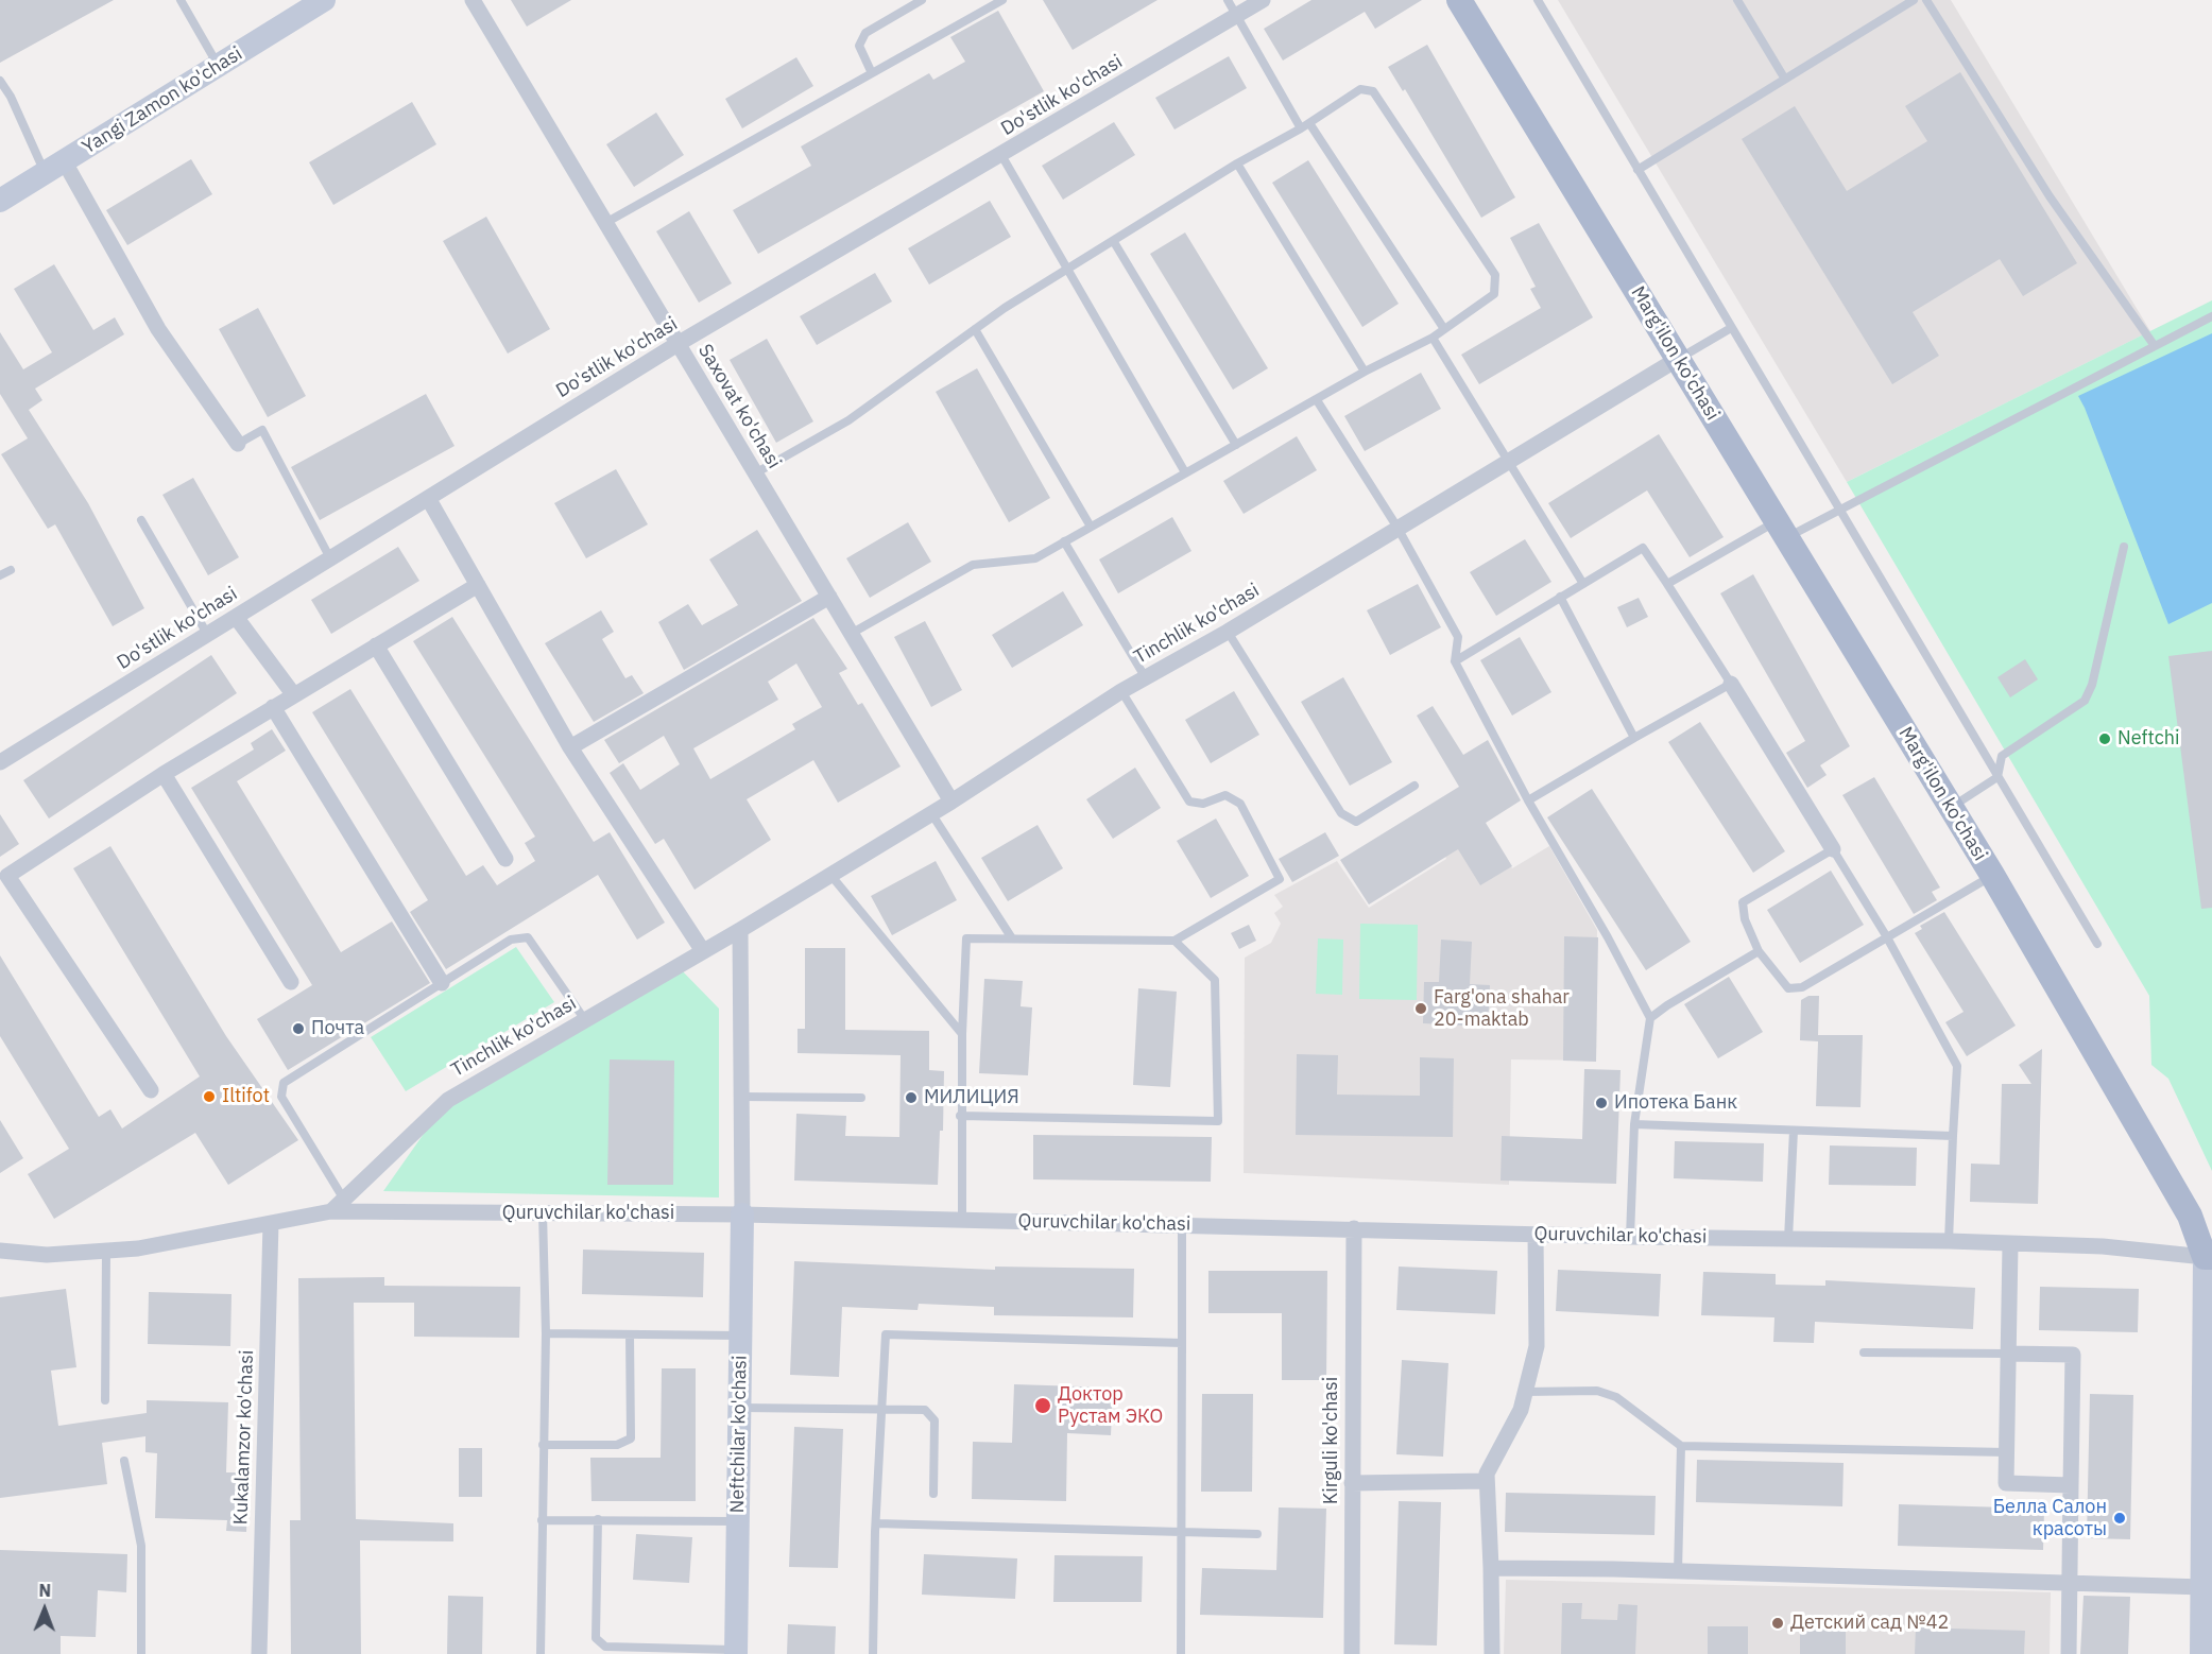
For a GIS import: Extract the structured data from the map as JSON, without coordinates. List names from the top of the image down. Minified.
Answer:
{"streets":{"main road":["Marg'ilon ko'chasi"],"street":["Do'stlik ko'chasi","Yangi Zamon ko'chasi","Saxovat ko'chasi","Tinchlik ko'chasi","Quruvchilar ko'chasi","Neftchilar ko'chasi","Kukalamzor ko'chasi","Kirguli ko'chasi"]},"crossings":[["Do'stlik ko'chasi","Saxovat ko'chasi"],["Marg'ilon ko'chasi","Tinchlik ko'chasi"],["Marg'ilon ko'chasi","Quruvchilar ko'chasi"],["Saxovat ko'chasi","Tinchlik ko'chasi"],["Tinchlik ko'chasi","Quruvchilar ko'chasi"],["Quruvchilar ko'chasi","Neftchilar ko'chasi"],["Quruvchilar ko'chasi","Kukalamzor ko'chasi"],["Quruvchilar ko'chasi","Kirguli ko'chasi"]],"places":["Neftchi","Farg'ona shahar 20-maktab","Почта","Iltifot","МИЛИЦИЯ","Ипотека Банк","Доктор Рустам ЭКО","Белла Салон красоты","Детский сад №42"],"north":"top"}
